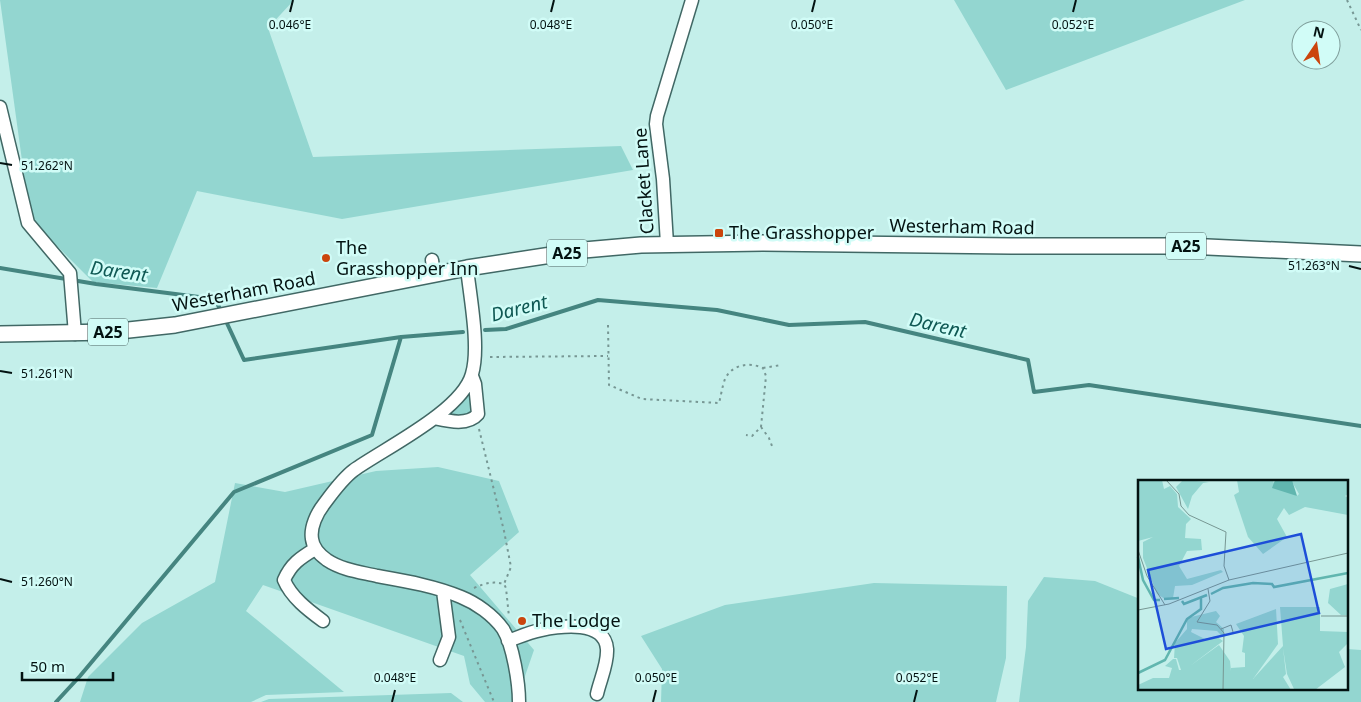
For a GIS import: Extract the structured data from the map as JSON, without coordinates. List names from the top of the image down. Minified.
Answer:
{"streets":{"main road":["Westerham Road","A25"],"street":["Clacket Lane"]},"crossings":[["Clacket Lane","Westerham Road"]],"water":["Darent"],"places":{"transit":["The Grasshopper"],"other":["The Grasshopper Inn","The Lodge"]},"scale_bar":"50 m","north":"top","coordinates":["0.046°E","0.048°E","0.050°E","0.052°E","51.262°N","51.263°N","51.261°N","51.260°N"]}
